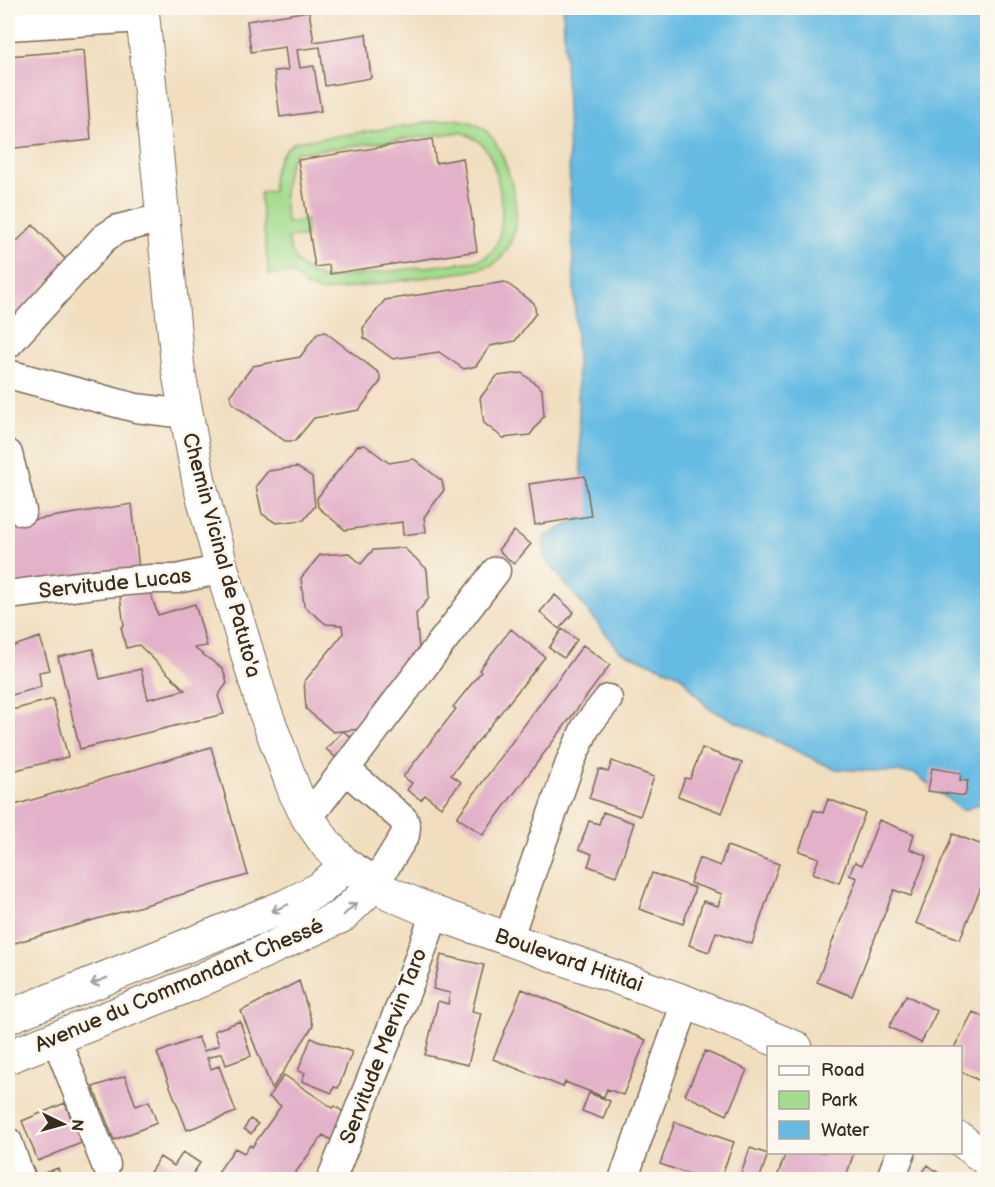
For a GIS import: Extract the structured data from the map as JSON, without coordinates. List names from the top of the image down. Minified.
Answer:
{"streets":{"main road":["Chemin Vicinal de Patuto'a","Boulevard Hititai","Avenue du Commandant Chessé"],"street":["Servitude Lucas","Servitude Mervin Taro"]},"crossings":[["Chemin Vicinal de Patuto'a","Servitude Lucas"],["Chemin Vicinal de Patuto'a","Boulevard Hititai"],["Chemin Vicinal de Patuto'a","Avenue du Commandant Chessé"],["Boulevard Hititai","Avenue du Commandant Chessé"],["Boulevard Hititai","Servitude Mervin Taro"]],"legend":["Road","Park","Water"],"north":"right"}
